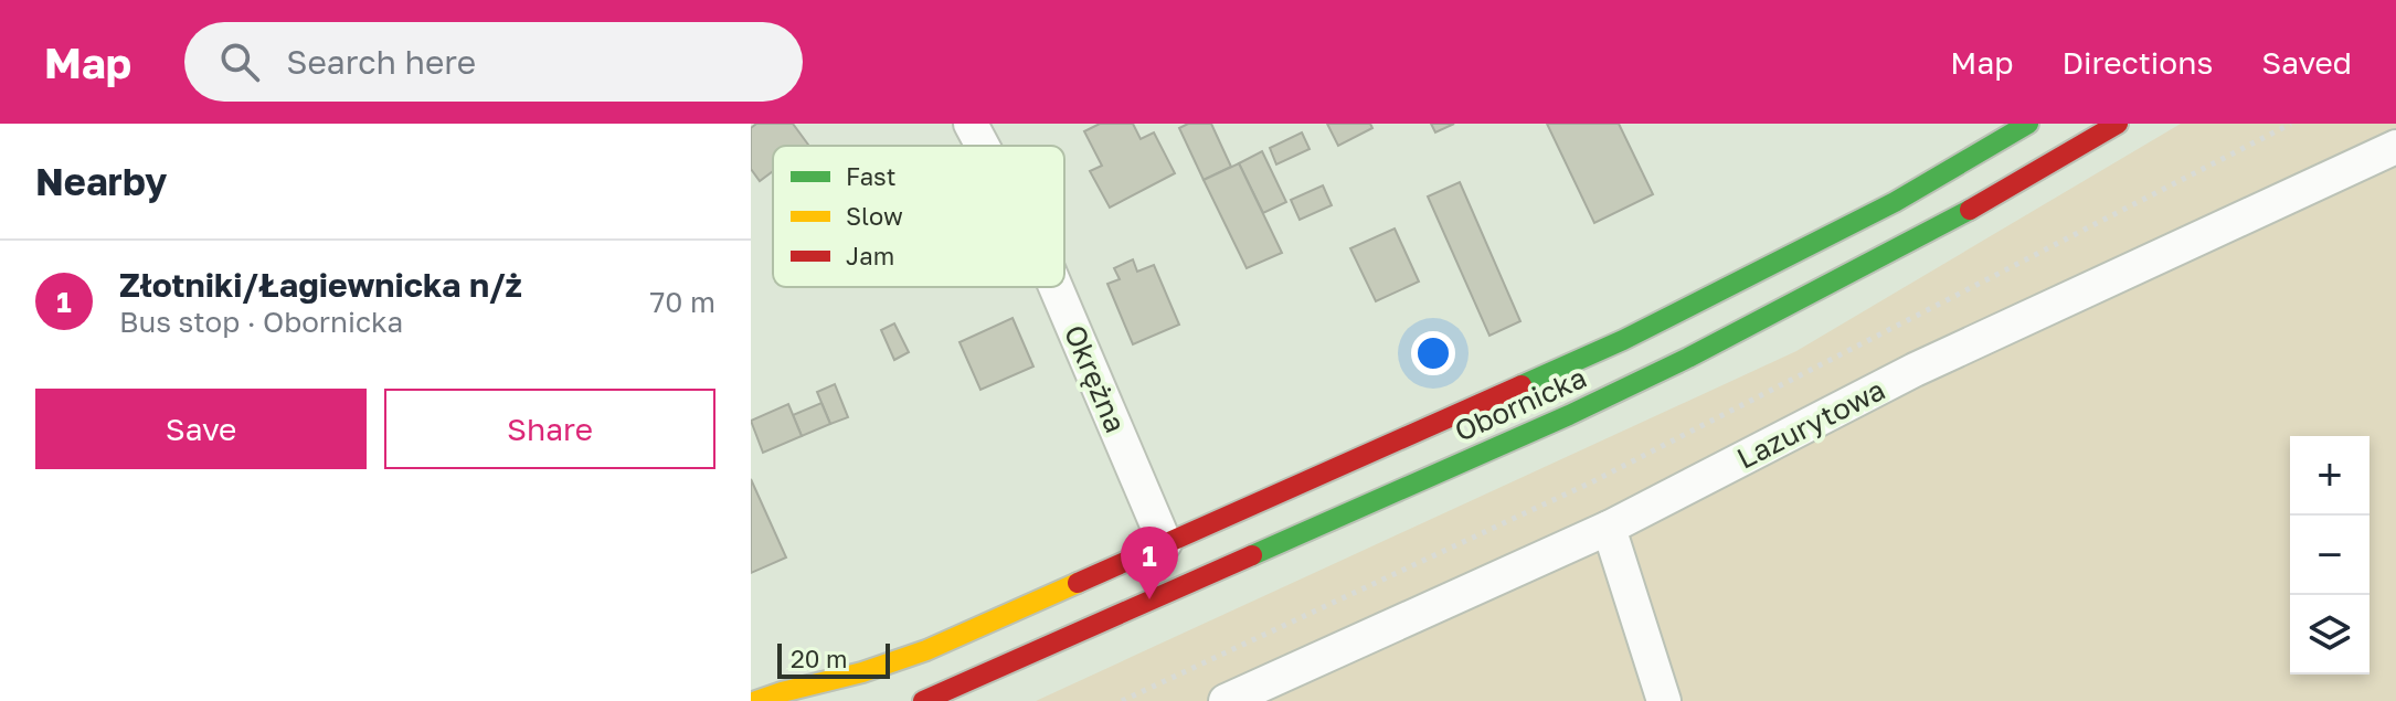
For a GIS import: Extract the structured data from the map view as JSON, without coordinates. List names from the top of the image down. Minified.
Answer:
{"streets":{"street":["Okrężna","Obornicka","Lazurytowa"]},"legend":["Fast","Slow","Jam"],"scale_bar":"20 m","page":{"header":"Map","search":"Search here","nav":["Map","Directions","Saved"],"heading":"Nearby","list":[{"mark":"1","name":"Złotniki/Łagiewnicka n/ż","note":"Bus stop · Obornicka","value":"70 m"}],"buttons":["Save","Share"],"map_buttons":["+","−"],"pins":"1","scale":"20 m"}}
